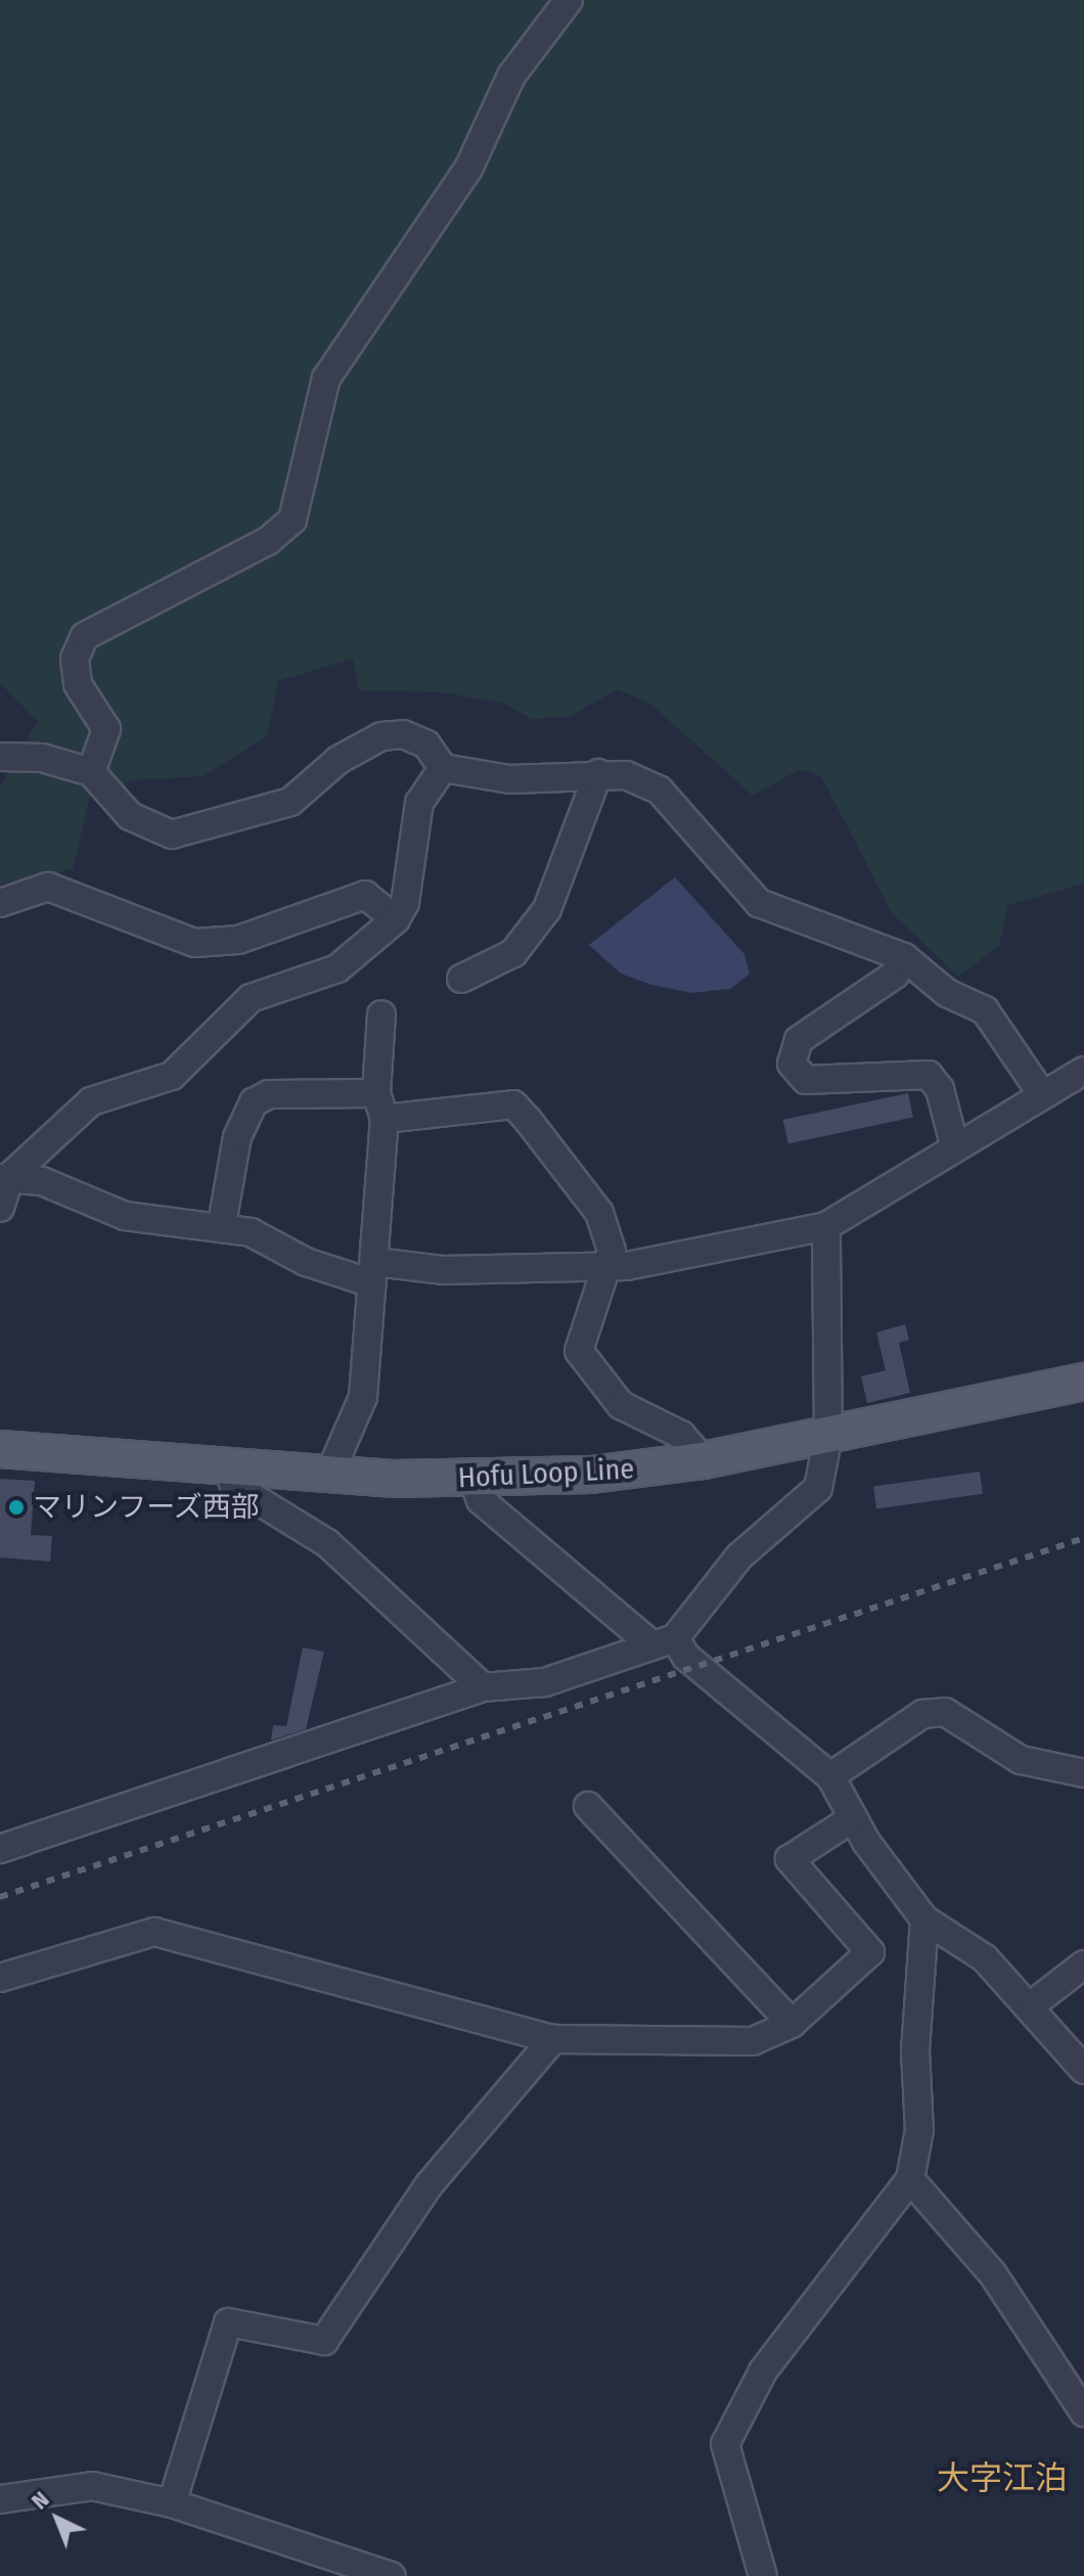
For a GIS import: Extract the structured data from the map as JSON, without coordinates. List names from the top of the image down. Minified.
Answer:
{"streets":{"main road":["Hofu Loop Line"]},"districts":["大字江泊"],"places":["マリンフーズ西部"],"north":"top left"}
